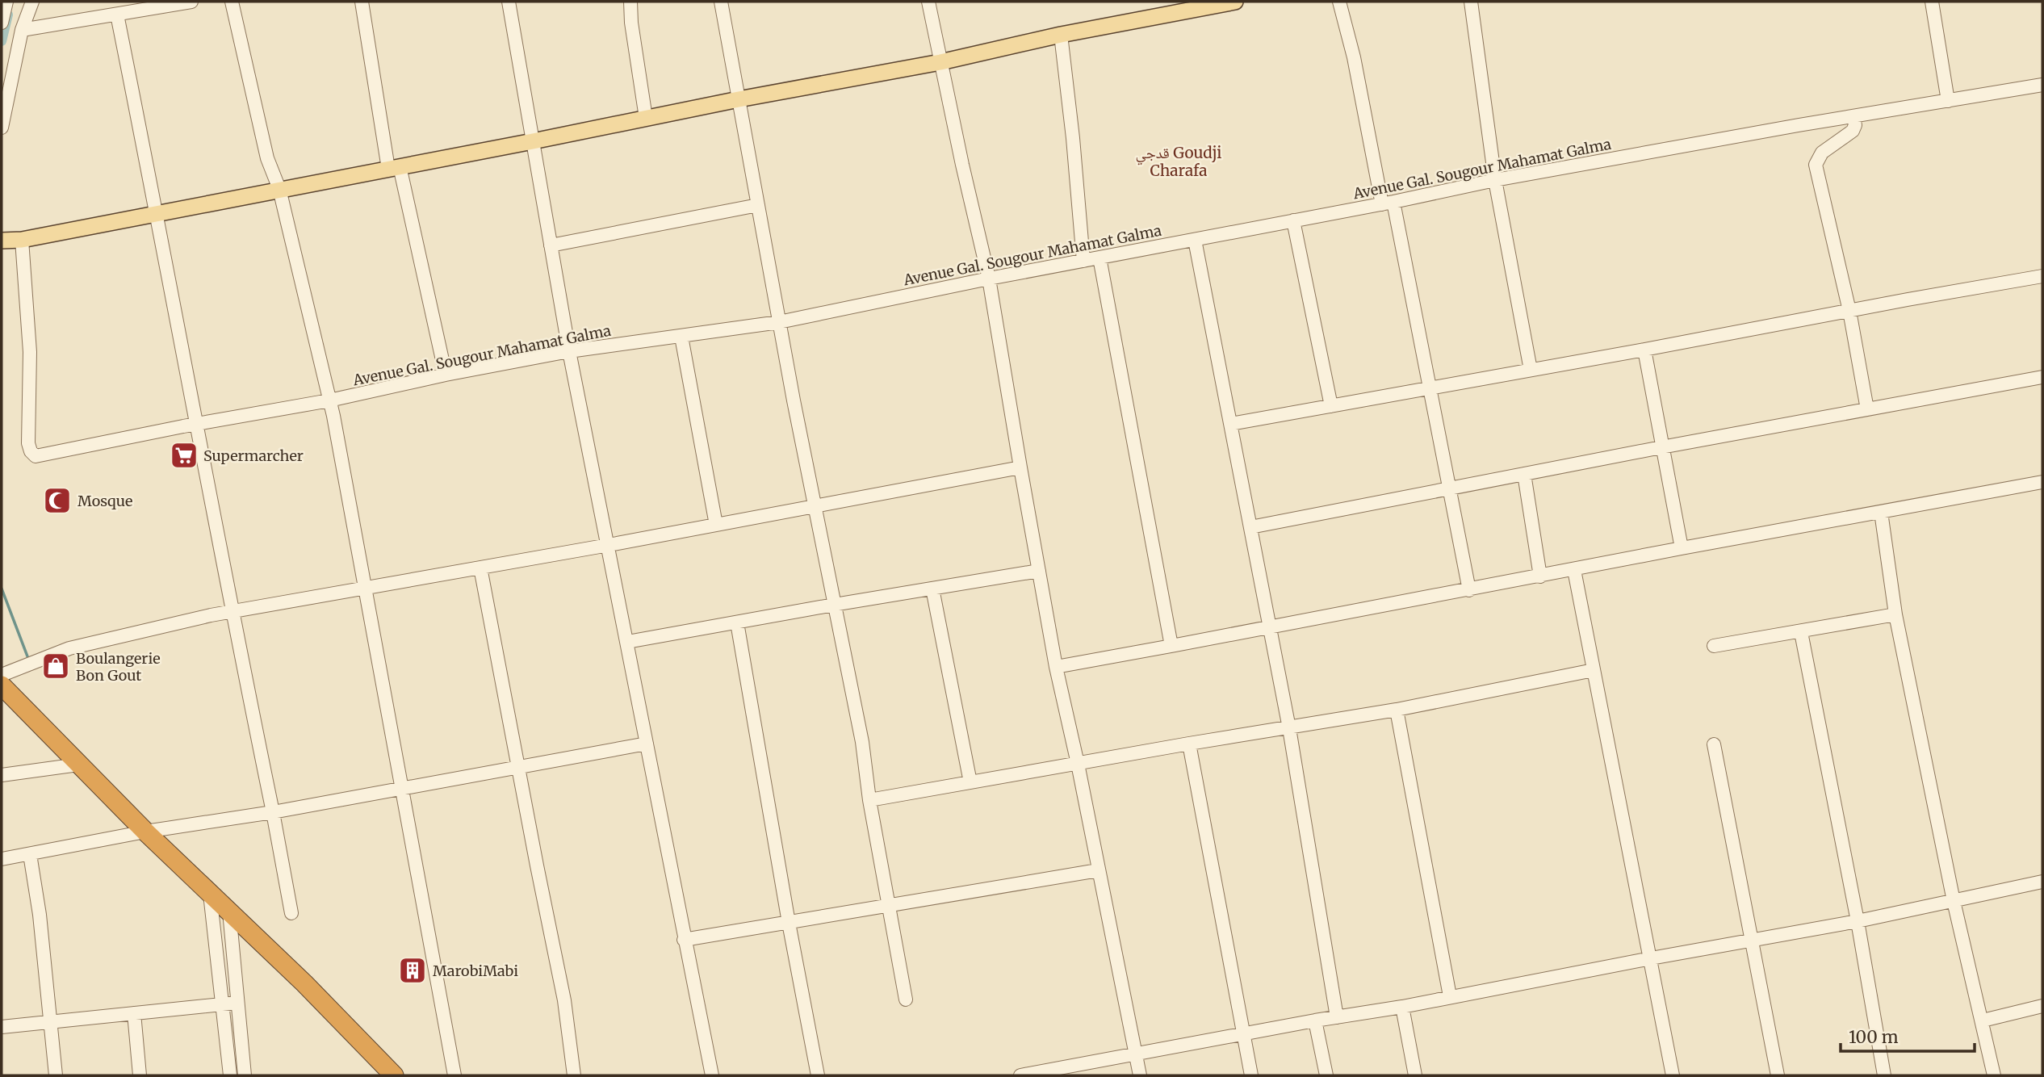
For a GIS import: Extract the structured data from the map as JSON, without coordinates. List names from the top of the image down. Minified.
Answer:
{"streets":{"street":["Avenue Gal. Sougour Mahamat Galma"]},"districts":["قدجي Goudji Charafa"],"places":{"supermarket":["Supermarcher"],"mosque":["Mosque"],"shop":["Boulangerie Bon Gout"],"building":["MarobiMabi"]},"scale_bar":"100 m"}
